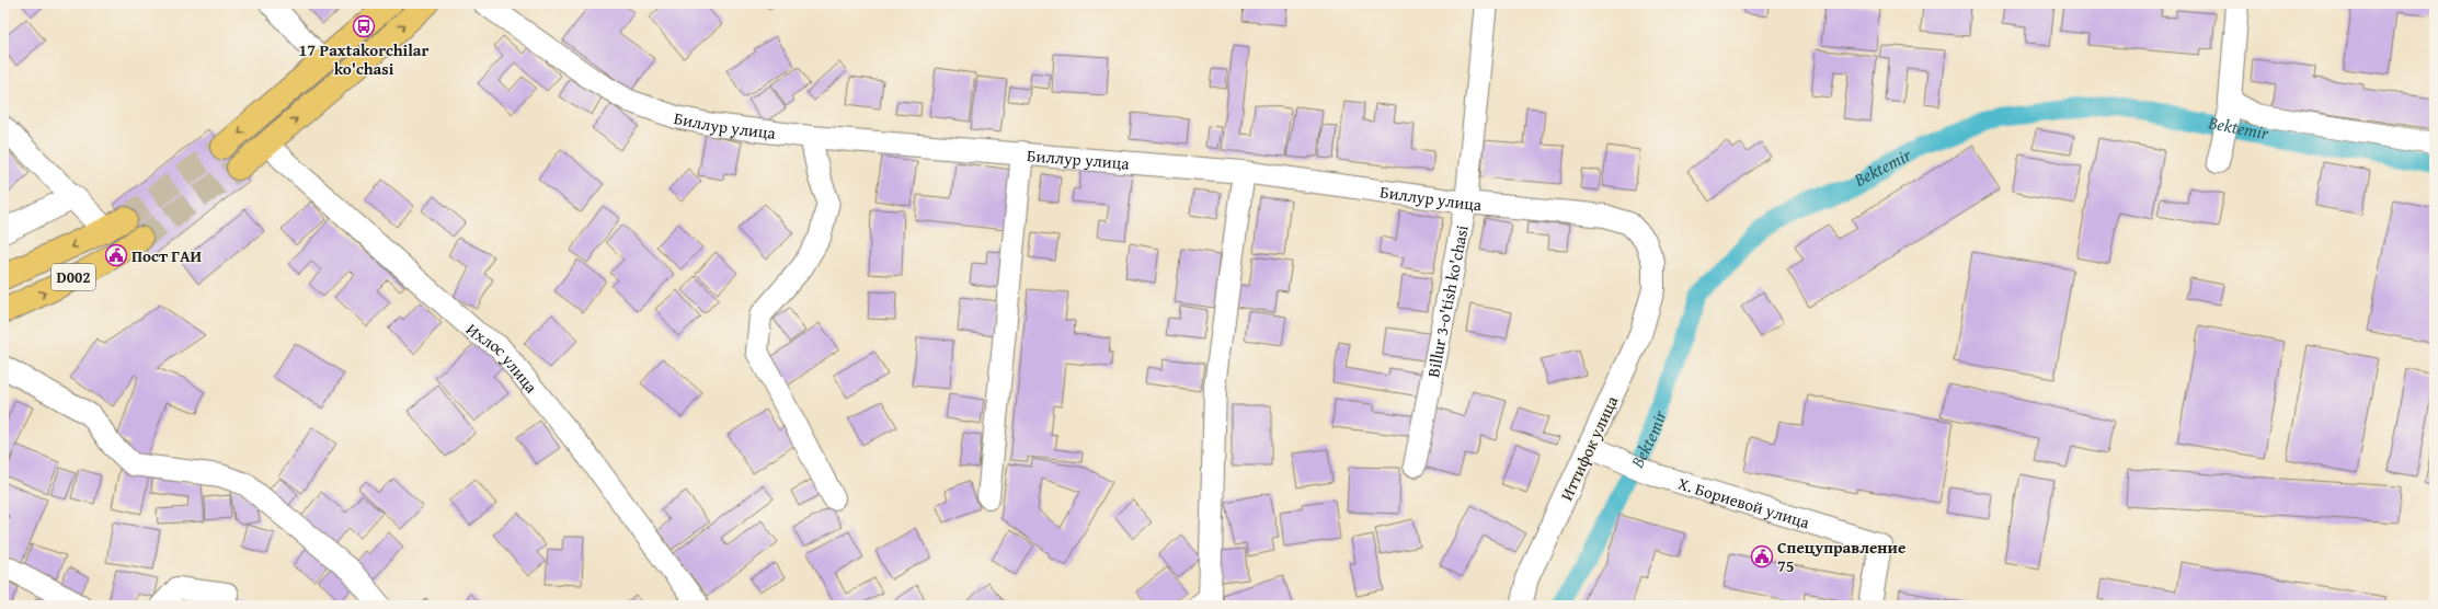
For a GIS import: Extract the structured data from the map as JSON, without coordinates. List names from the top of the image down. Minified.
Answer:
{"streets":{"highway":["D002"],"street":["Биллур улица","Billur 3-o'tish ko'chasi","Ихлос улица","Иттифок улица","Х. Бориевой улица"]},"crossings":[["Биллур улица","Billur 3-o'tish ko'chasi"],["Биллур улица","Иттифок улица"],["Иттифок улица","Х. Бориевой улица"]],"water":["Bektemir"],"places":{"bus stop":["17 Paxtakorchilar ko'chasi"],"public building":["Пост ГАИ","Спецуправление 75"]}}
